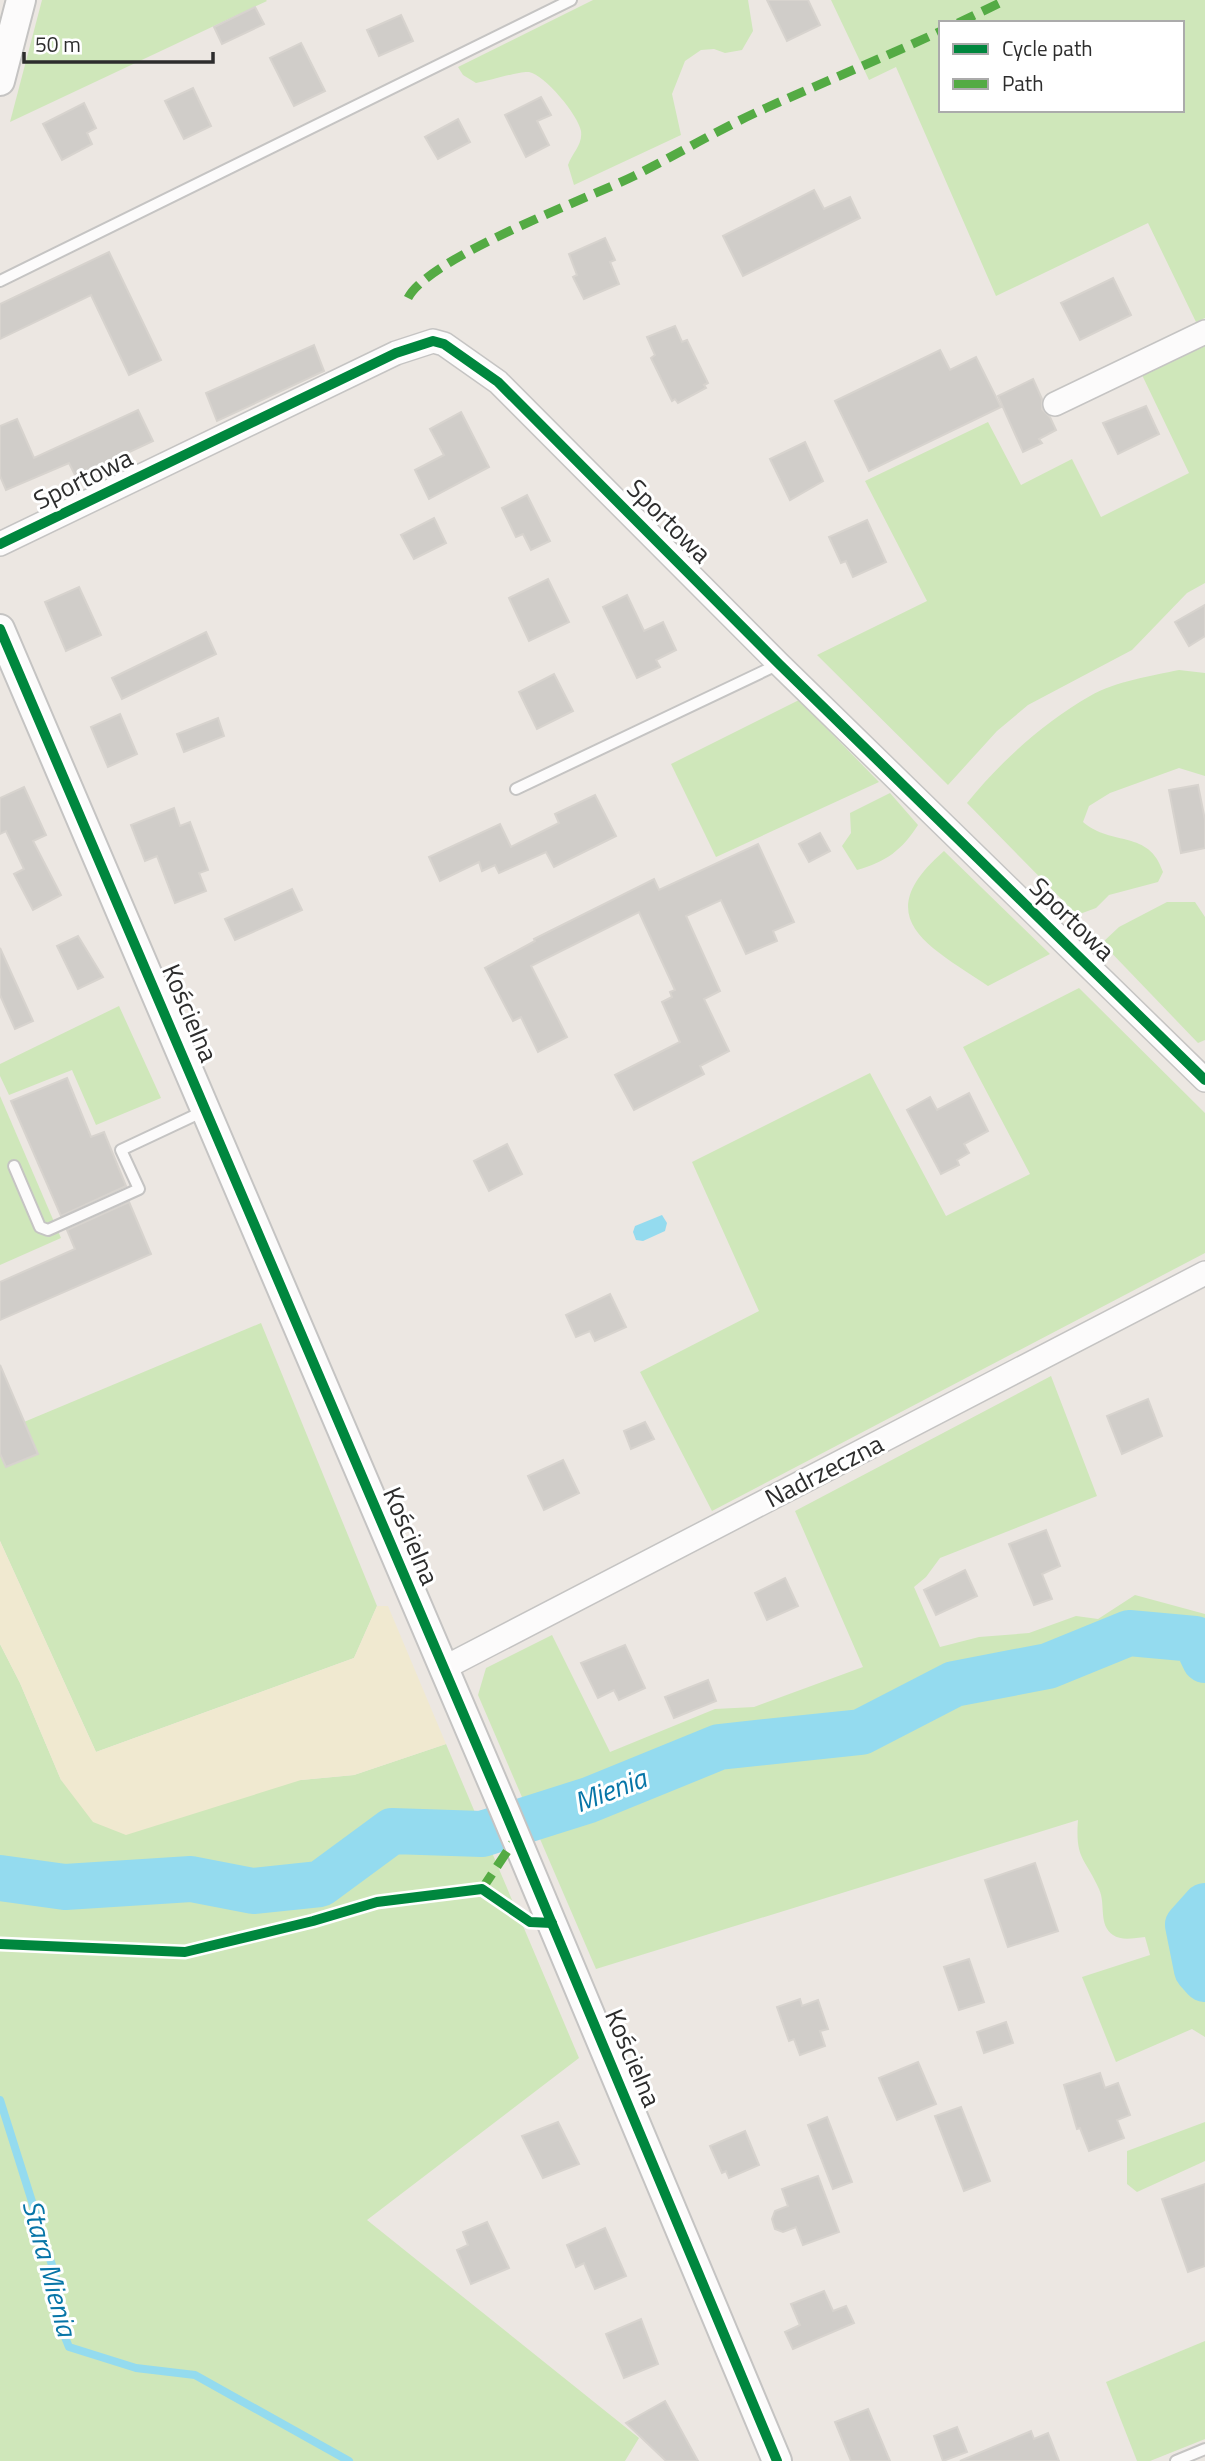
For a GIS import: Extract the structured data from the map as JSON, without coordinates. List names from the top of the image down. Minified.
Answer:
{"streets":{"street":["Sportowa","Kościelna","Nadrzeczna"]},"crossings":[["Kościelna","Nadrzeczna"]],"water":["Mienia","Stara Mienia"],"legend":["Cycle path","Path"],"scale_bar":"50 m"}
